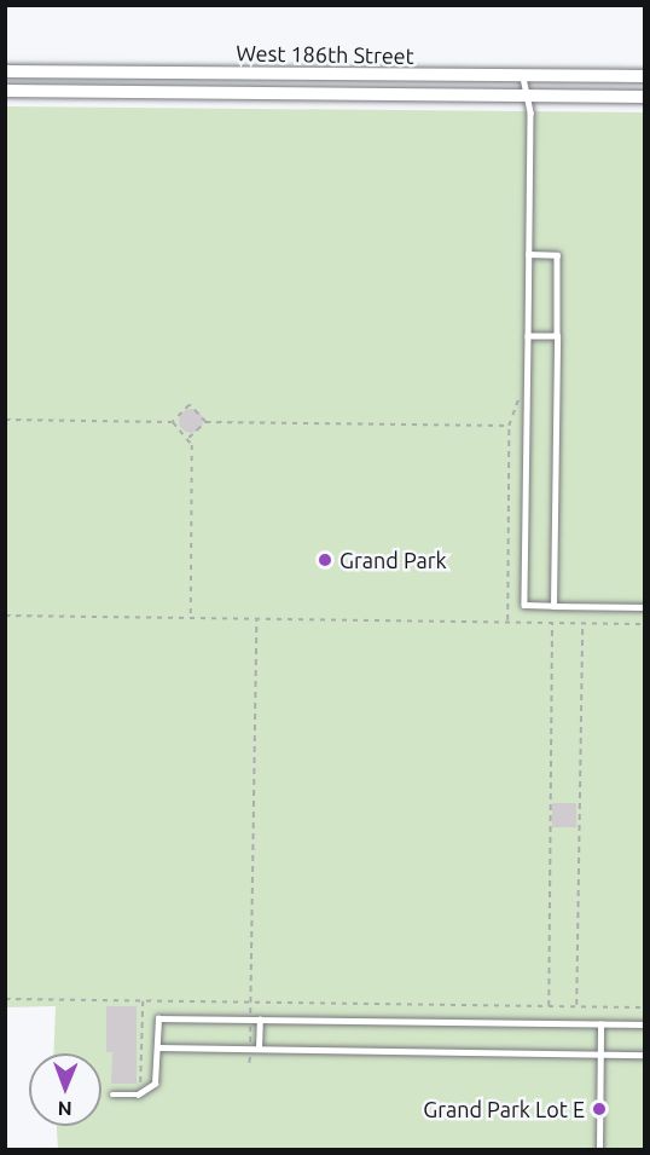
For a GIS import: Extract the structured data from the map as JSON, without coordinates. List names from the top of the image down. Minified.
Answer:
{"streets":{"street":["West 186th Street"]},"places":["Grand Park","Grand Park Lot E"],"north":"bottom"}
